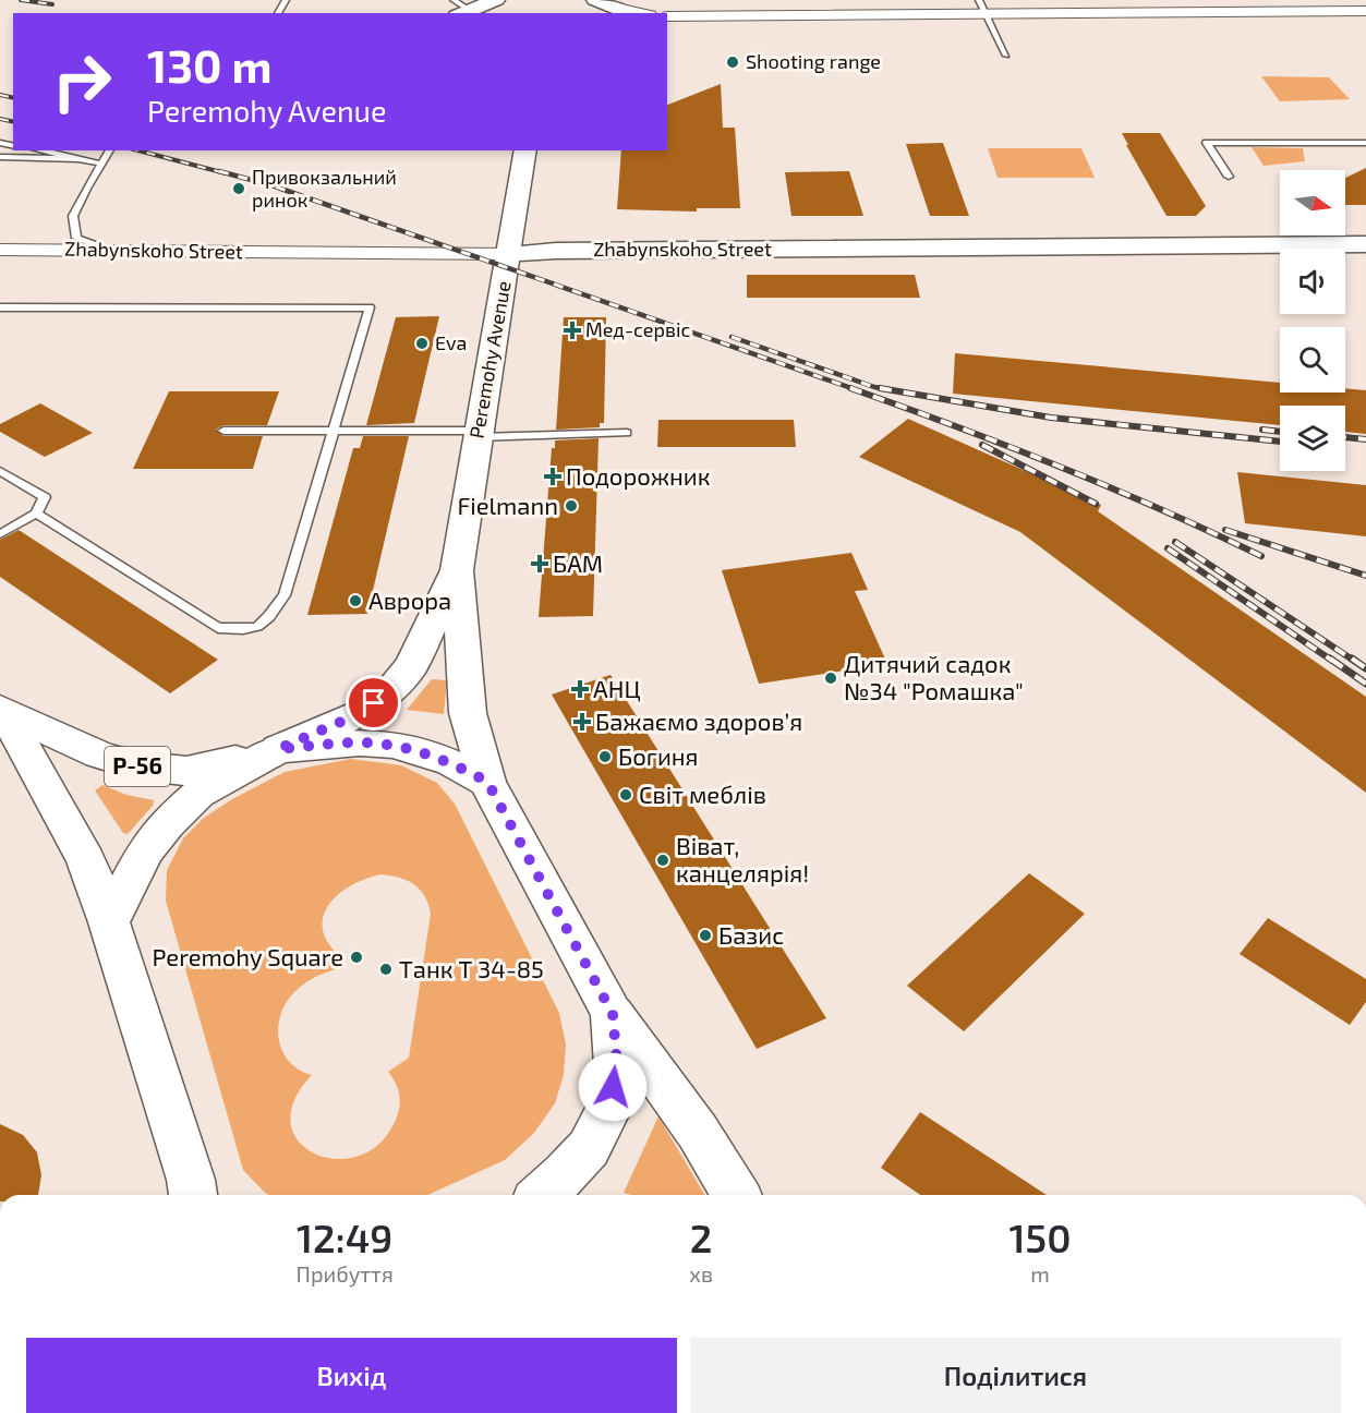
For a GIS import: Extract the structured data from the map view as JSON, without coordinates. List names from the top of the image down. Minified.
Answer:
{"streets":{"main road":["Zhabynskoho Street","Peremohy Avenue","Р-56"]},"crossings":[["Zhabynskoho Street","Peremohy Avenue"],["Peremohy Avenue","Р-56"]],"places":{"other":["Shooting range","Привокзальний ринок","Eva","Fielmann","Аврора","Дитячий садок №34 \"Ромашка\"","Богиня","Світ меблів","Віват, канцелярія!","Базис","Peremohy Square","Танк Т 34-85"],"health":["Мед-сервіс","Подорожник","БАМ","АНЦ","Бажаємо здоровʼя"]},"north":"right","page":{"turn":["130 m","Peremohy Avenue"],"eta":["12:49","Прибуття","2","хв","150","m"],"buttons":["Вихід","Поділитися"]}}
